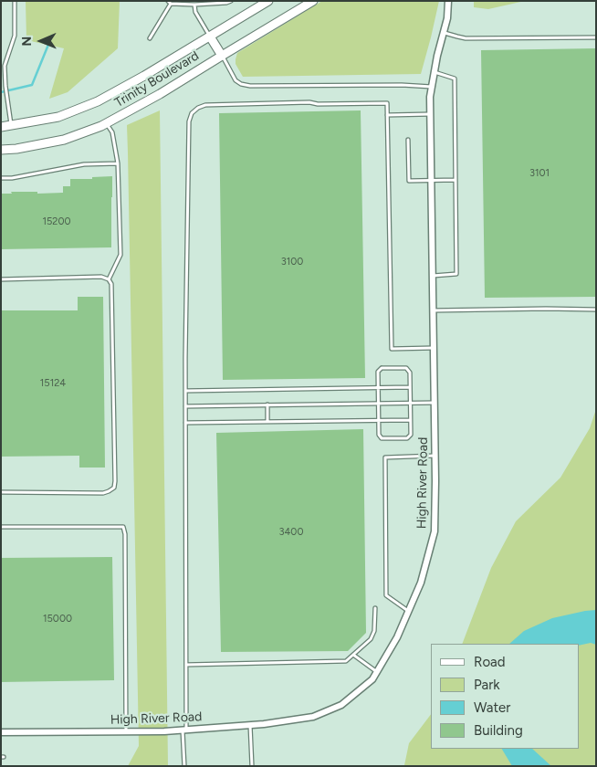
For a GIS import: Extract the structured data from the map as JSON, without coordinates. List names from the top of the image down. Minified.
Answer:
{"streets":{"main road":["Trinity Boulevard"],"street":["High River Road"]},"house_numbers":["3101","15200","3100","15124","3400","15000"],"legend":["Road","Park","Water","Building"],"north":"left"}
